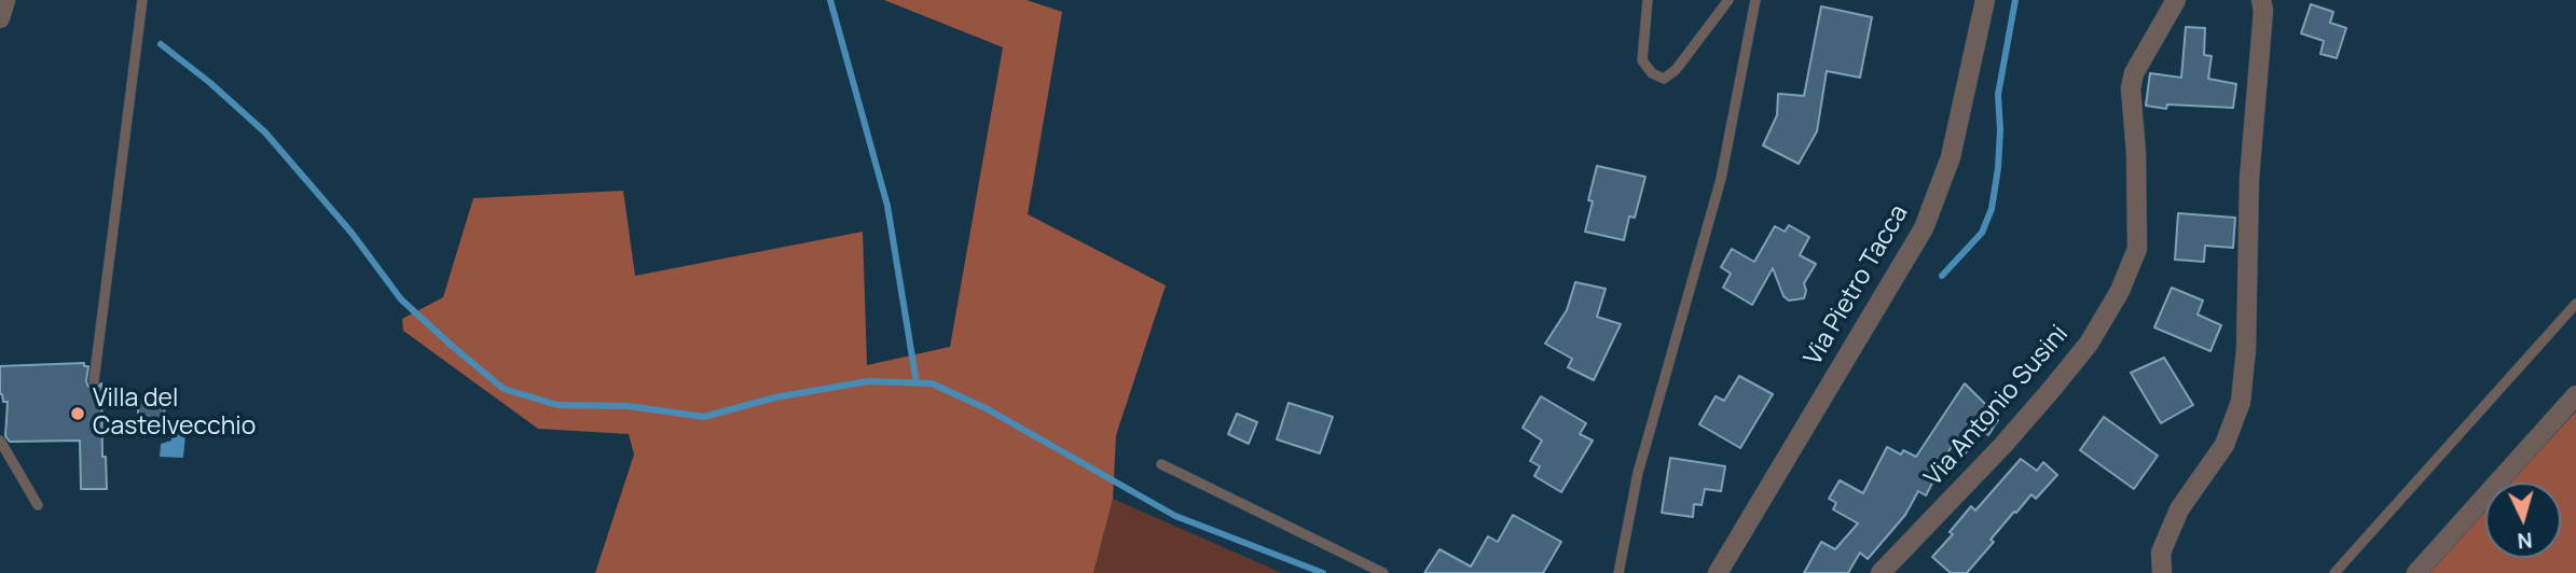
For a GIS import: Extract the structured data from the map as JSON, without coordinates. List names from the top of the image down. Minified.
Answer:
{"streets":{"street":["Via Pietro Tacca","Via Antonio Susini"]},"places":["Villa del Castelvecchio"],"north":"bottom"}
